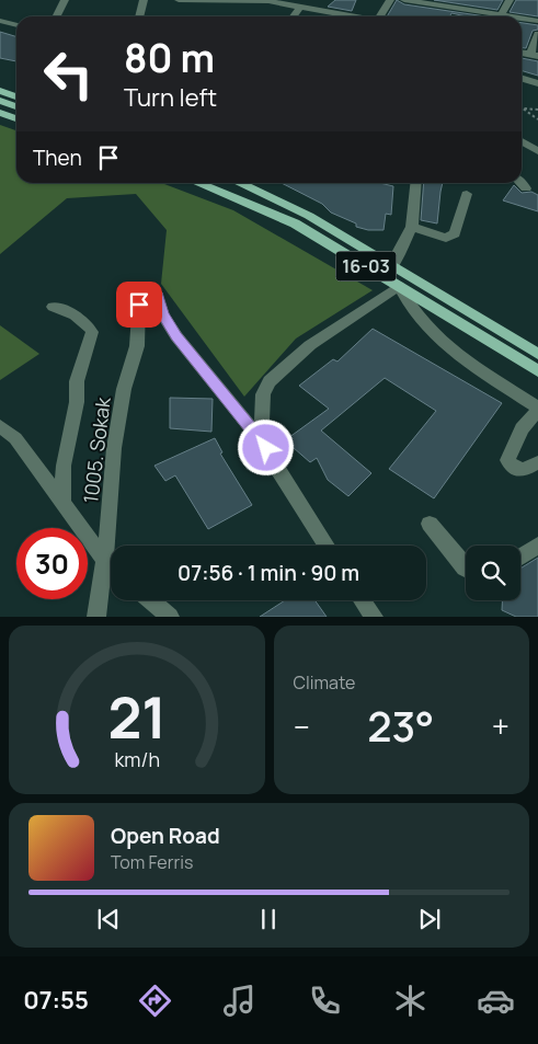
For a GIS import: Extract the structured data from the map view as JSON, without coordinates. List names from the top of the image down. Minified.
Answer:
{"streets":{"main road":["16-03"],"street":["1005. Sokak"]},"page":{"turn":["80 m","Turn left"],"then":"Then","limit":"30","trip":"07:56 · 1 min · 90 m","tile":"Climate","heat":["−","23°","+"],"song":["Open Road","Tom Ferris"],"tabs":"07:55","gauge":["21","km/h"]}}
